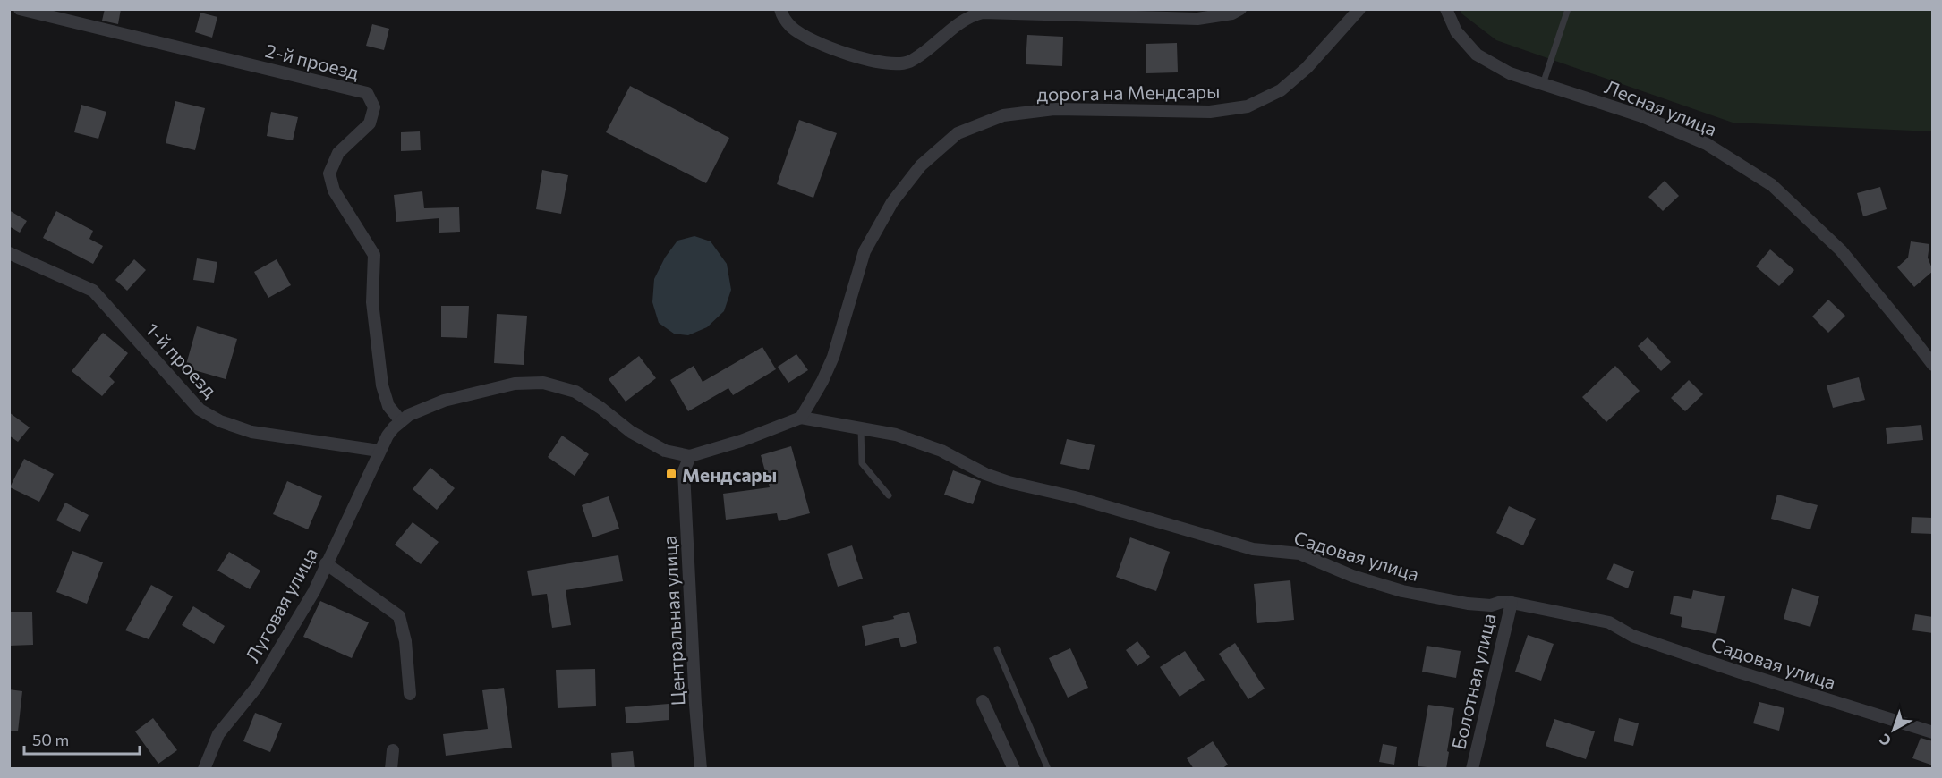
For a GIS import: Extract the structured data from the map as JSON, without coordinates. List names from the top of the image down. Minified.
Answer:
{"streets":{"street":["2-й проезд","дорога на Мендсары","Лесная улица","1-й проезд","Садовая улица","Луговая улица","Центральная улица","Болотная улица"]},"crossings":[["2-й проезд","Луговая улица"],["дорога на Мендсары","Садовая улица"],["1-й проезд","Луговая улица"],["Садовая улица","Болотная улица"]],"places":{"transit":["Мендсары"]},"scale_bar":"50 m","north":"bottom left"}
